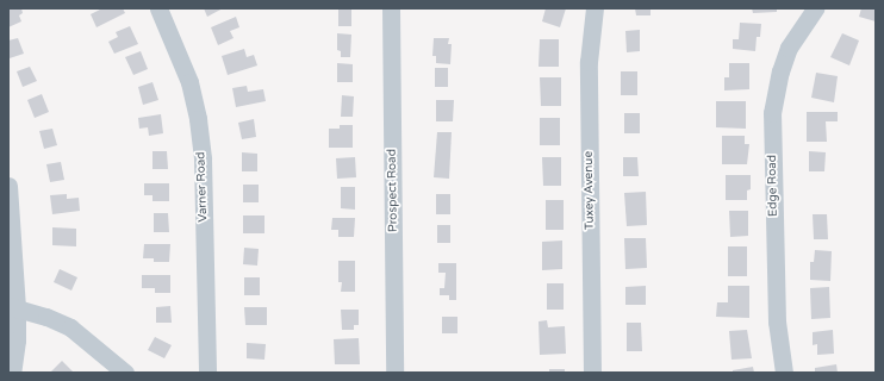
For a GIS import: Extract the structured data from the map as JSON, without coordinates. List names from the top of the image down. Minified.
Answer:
{"streets":{"street":["Edge Road","Varner Road","Prospect Road","Tuxey Avenue"]}}
